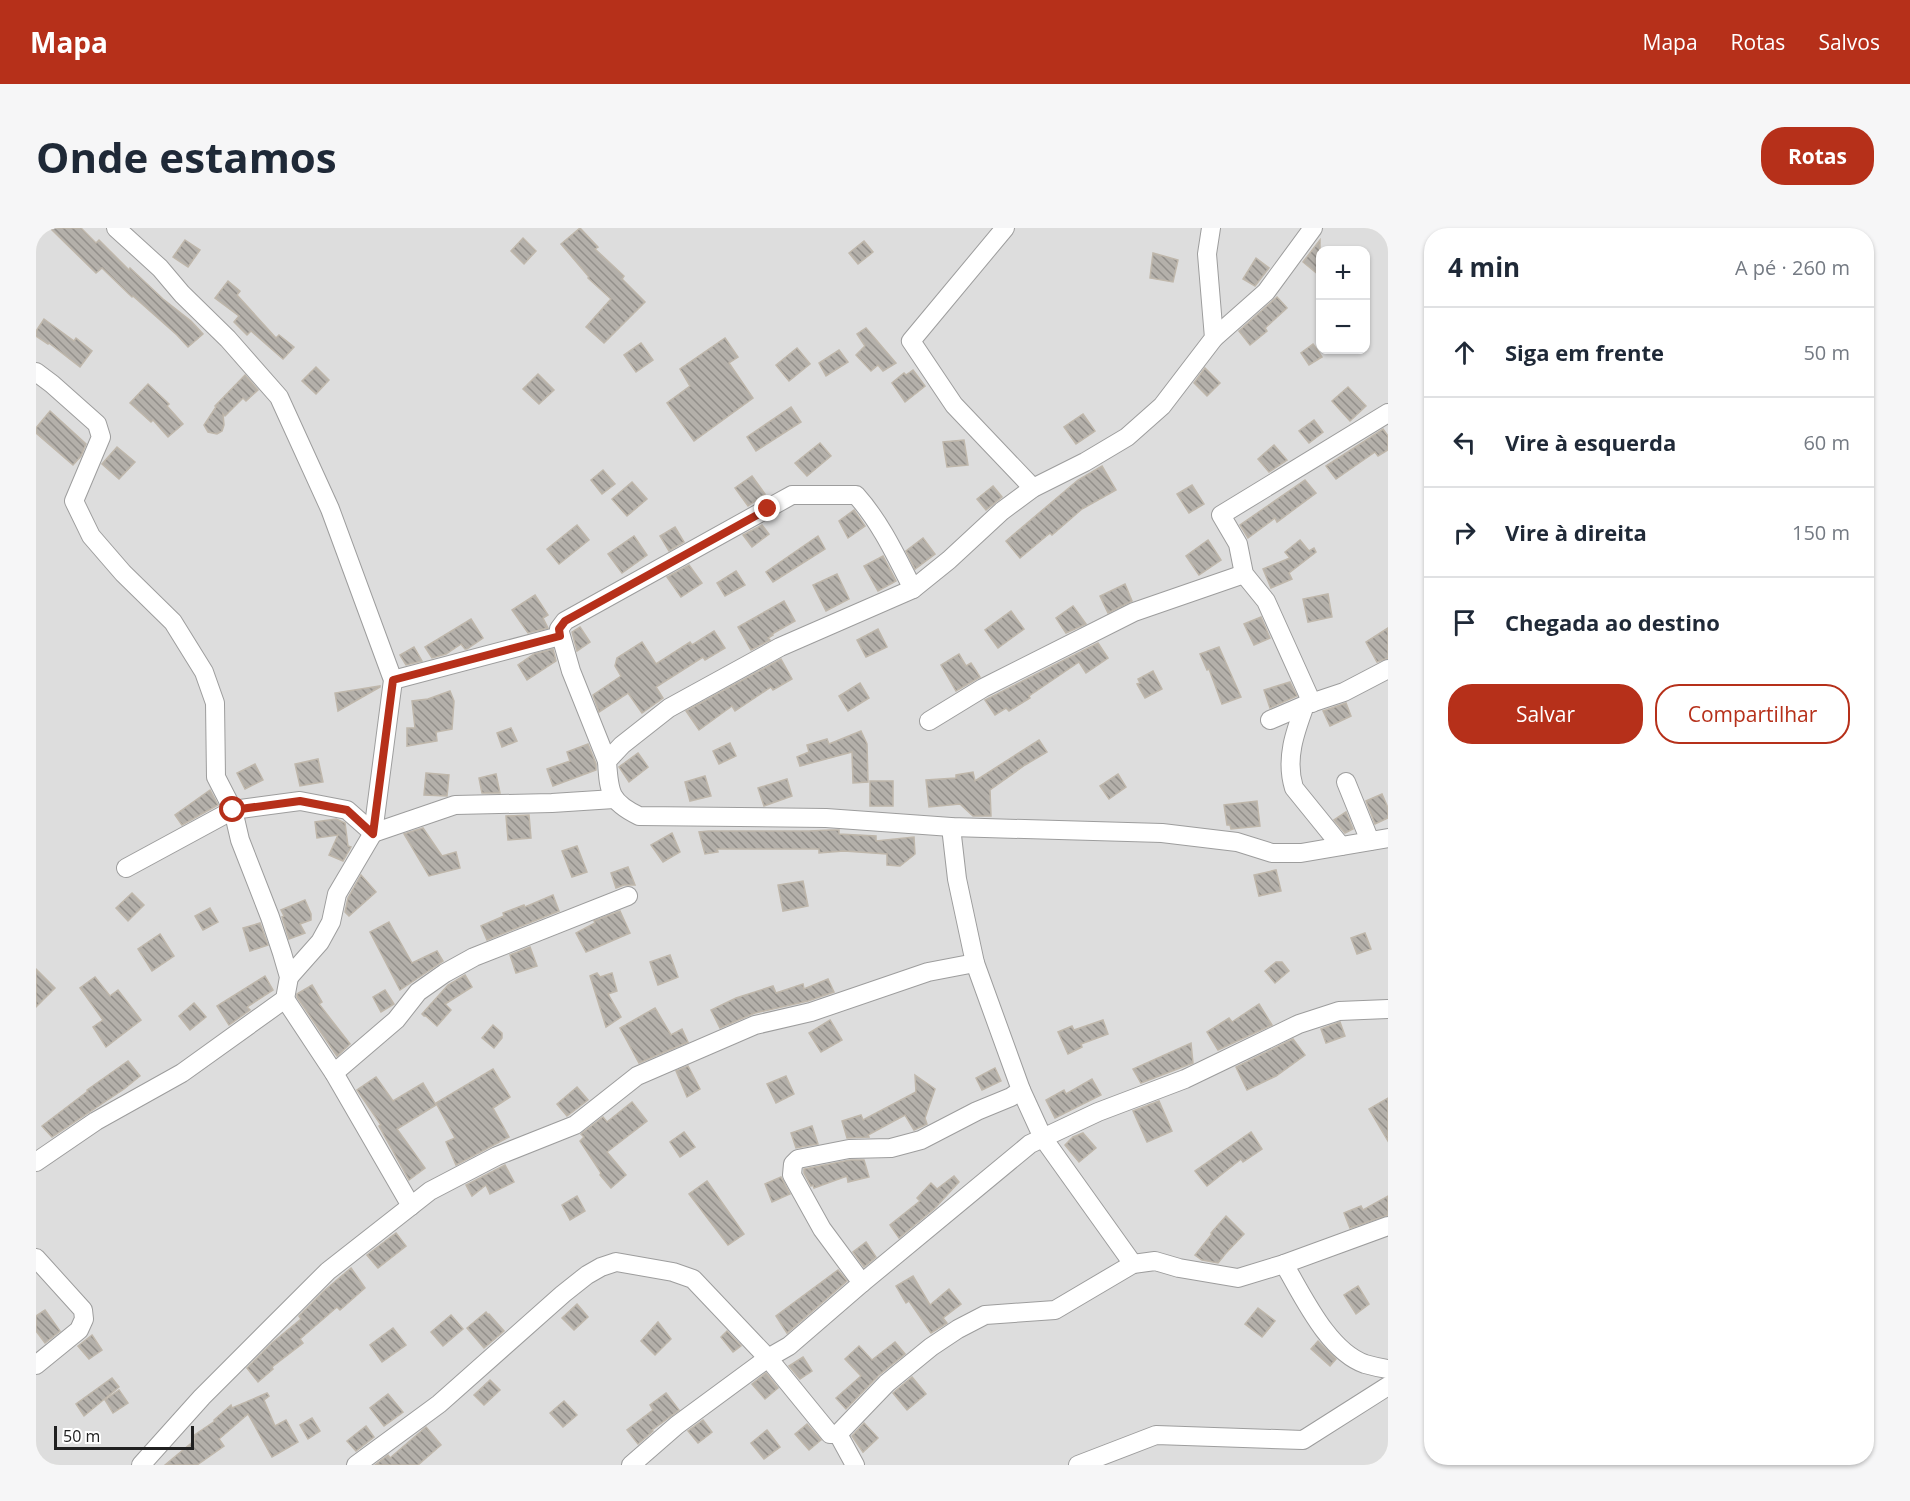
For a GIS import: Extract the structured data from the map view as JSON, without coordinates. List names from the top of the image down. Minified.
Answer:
{"scale_bar":"50 m","page":{"header":"Mapa","nav":["Mapa","Rotas","Salvos"],"buttons":["Rotas",["Salvar","Compartilhar"]],"title":"Onde estamos","heading":["4 min","A pé · 260 m"],"map_buttons":["+","−"],"list":[["Siga em frente","50 m"],["Vire à esquerda","60 m"],["Vire à direita","150 m"],"Chegada ao destino"],"scale":"50 m"}}
